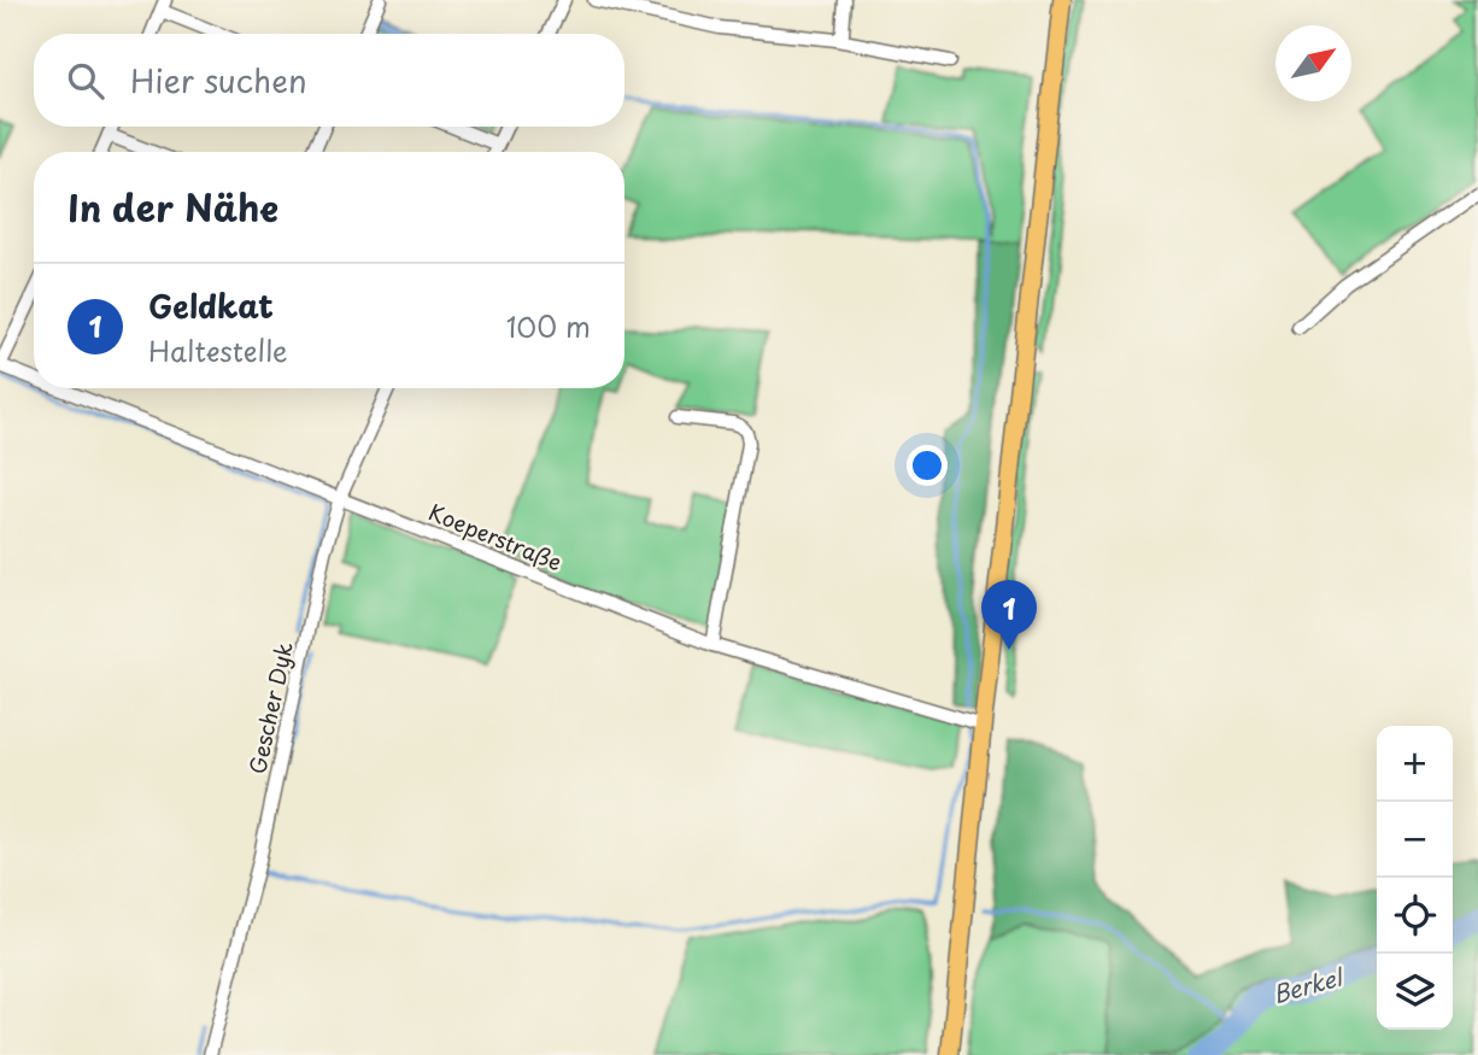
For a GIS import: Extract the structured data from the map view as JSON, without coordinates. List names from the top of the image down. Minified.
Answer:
{"streets":{"street":["Koeperstraße","Gescher Dyk"]},"crossings":[["Koeperstraße","Gescher Dyk"]],"water":["Berkel"],"north":"top right","page":{"search":"Hier suchen","heading":"In der Nähe","list":[{"mark":"1","name":"Geldkat","note":"Haltestelle","value":"100 m"}],"pins":"1","map_buttons":["+","−"]}}
